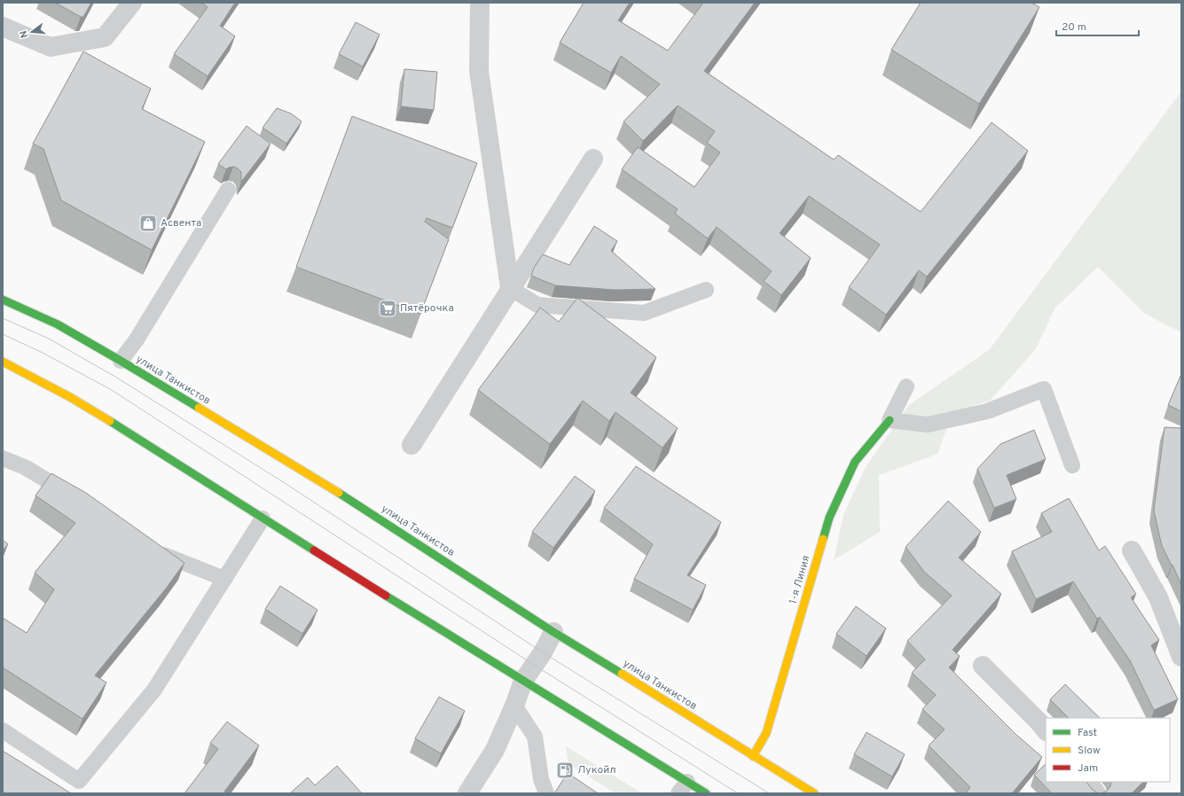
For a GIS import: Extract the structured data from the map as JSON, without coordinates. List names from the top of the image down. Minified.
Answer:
{"streets":{"main road":["улица Танкистов","1-я Линия"]},"crossings":[["улица Танкистов","1-я Линия"]],"places":{"shop":["Асвента"],"supermarket":["Пятёрочка"],"fuel station":["Лукойл"]},"legend":["Fast","Slow","Jam"],"scale_bar":"20 m","north":"left"}
